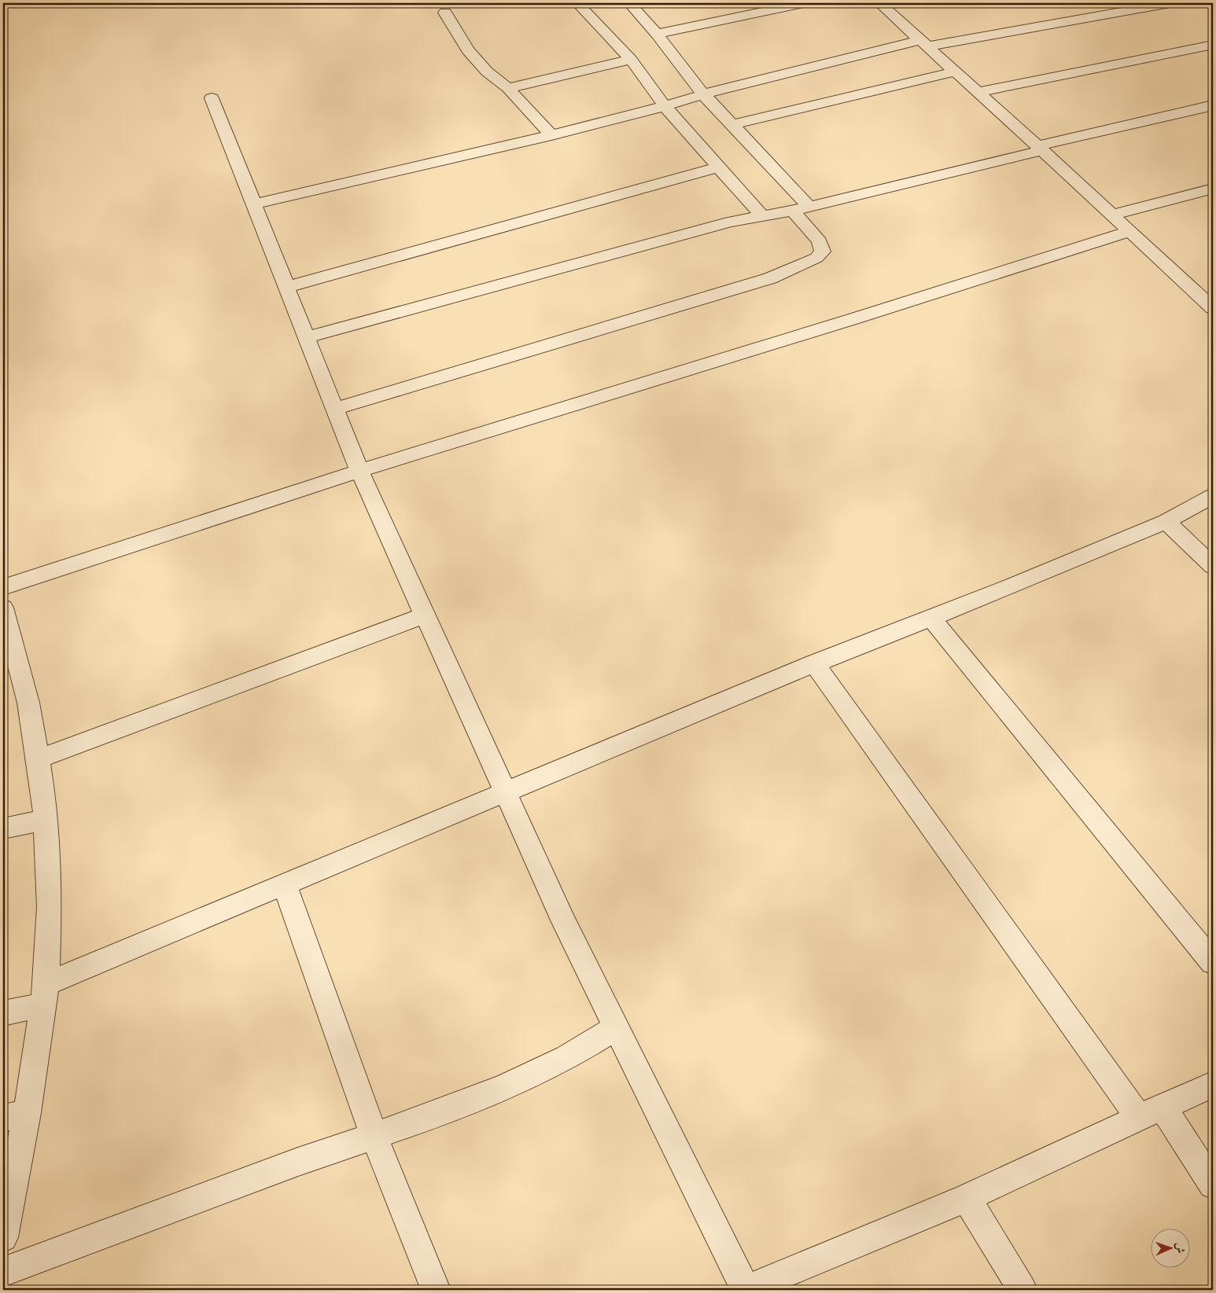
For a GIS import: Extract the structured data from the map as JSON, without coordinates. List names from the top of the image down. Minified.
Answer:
{"north":"right"}
